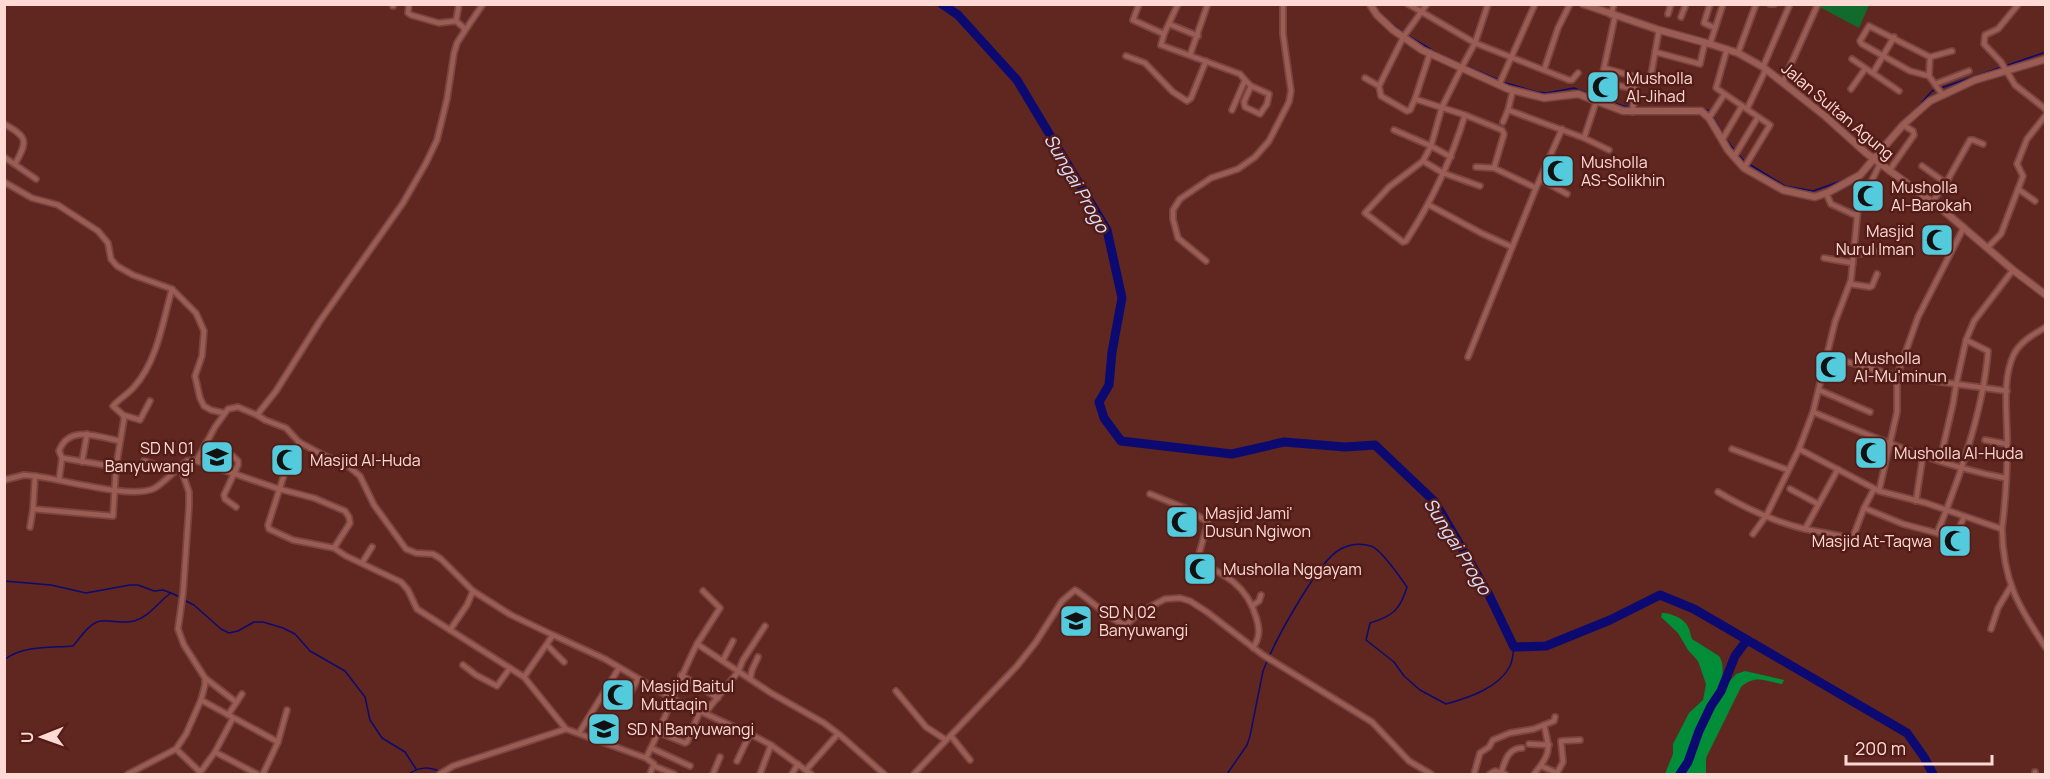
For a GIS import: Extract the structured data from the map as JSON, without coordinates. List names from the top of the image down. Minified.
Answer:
{"streets":{"street":["Jalan Sultan Agung"]},"water":["Sungai Progo"],"places":{"mosque":["Musholla Al-Jihad","Musholla AS-Solikhin","Musholla Al-Barokah","Masjid Nurul Iman","Musholla Al-Mu'minun","Musholla Al-Huda","Masjid Al-Huda","Masjid Jami' Dusun Ngiwon","Masjid At-Taqwa","Musholla Nggayam","Masjid Baitul Muttaqin"],"school or university":["SD N 01 Banyuwangi","SD N 02 Banyuwangi","SD N Banyuwangi"]},"scale_bar":"200 m","north":"left"}
